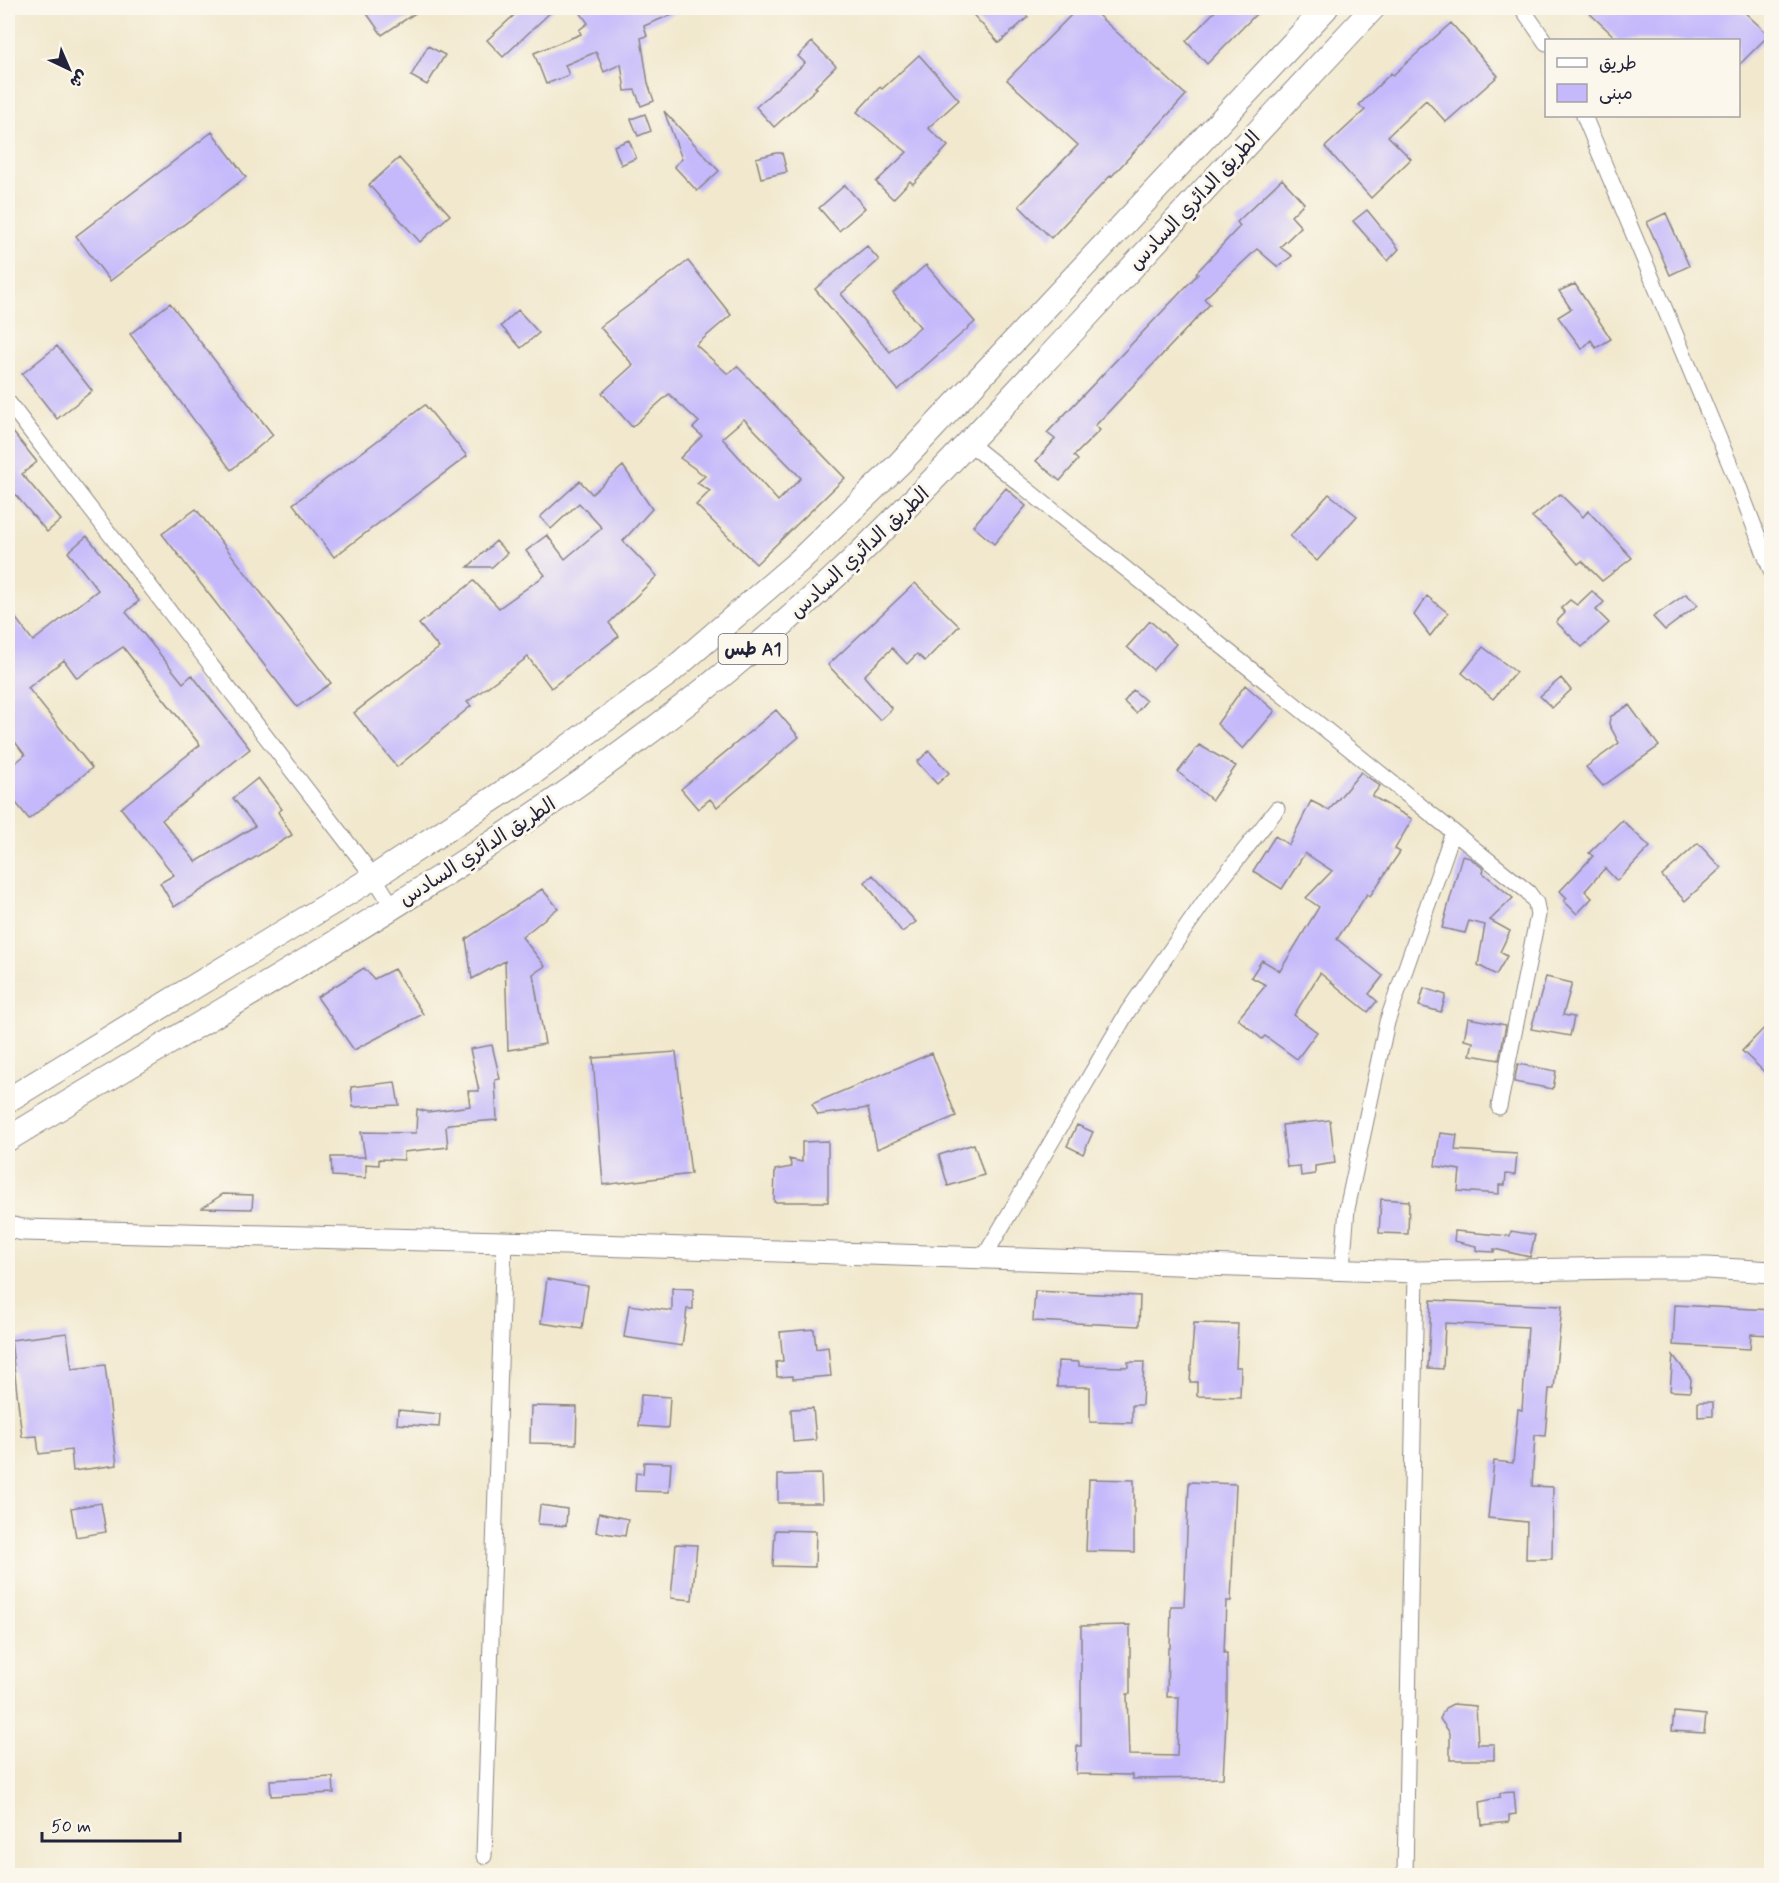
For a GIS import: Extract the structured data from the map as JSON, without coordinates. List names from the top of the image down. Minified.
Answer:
{"streets":{"highway":["الطريق الدائري السادس","طس A1"]},"legend":["طريق","مبنى"],"scale_bar":"50 m","north":"bottom right"}
